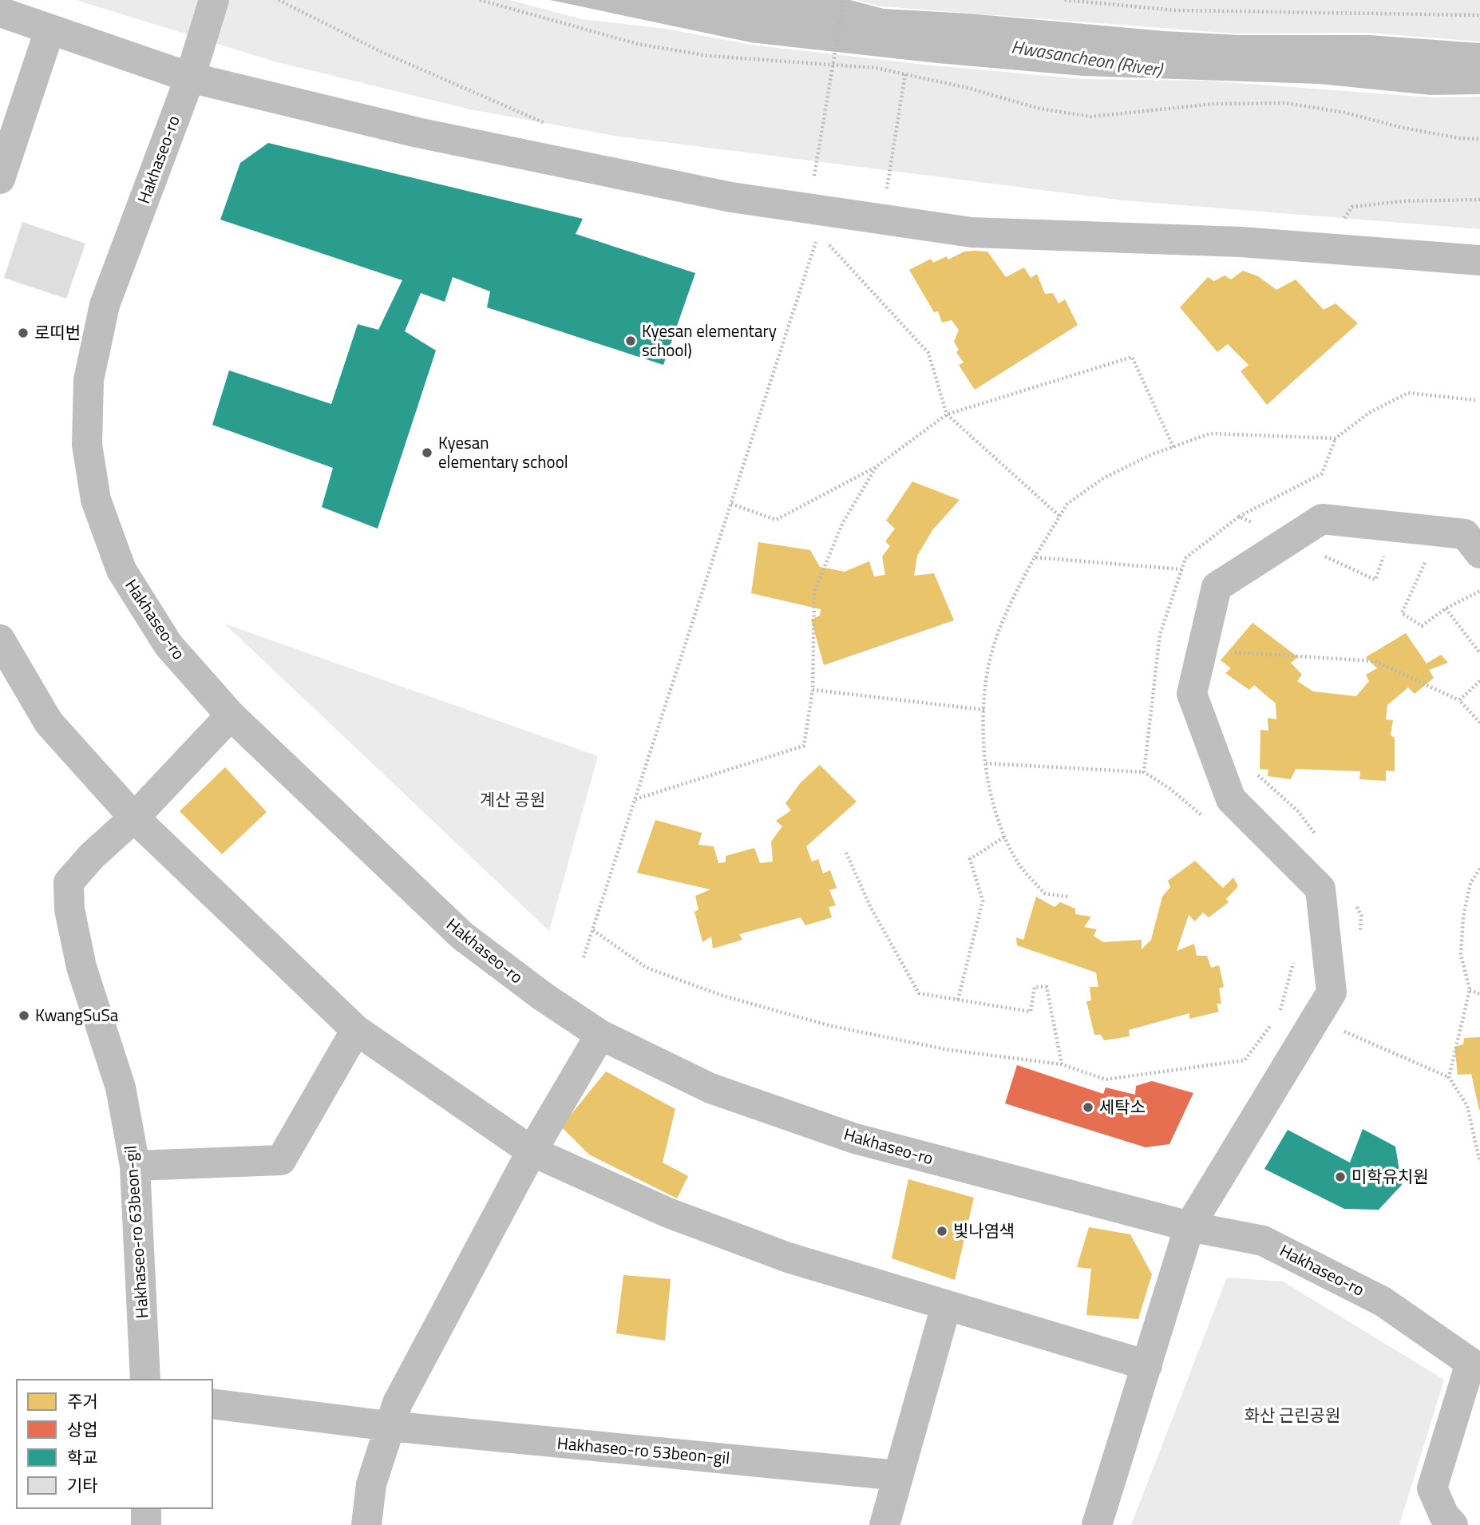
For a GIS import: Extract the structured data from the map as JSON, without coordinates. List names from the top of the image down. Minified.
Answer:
{"streets":{"street":["Hakhaseo-ro","Hakhaseo-ro 63beon-gil","Hakhaseo-ro 53beon-gil"]},"crossings":[["Hakhaseo-ro","Hakhaseo-ro 63beon-gil"]],"water":["Hwasancheon (River)"],"parks":["계산 공원","화산 근린공원"],"places":["로띠번","Kyesan elementary school)","Kyesan elementary school","KwangSuSa","세탁소","미학유치원","빛나염색"],"legend":["주거","상업","학교","기타"]}
